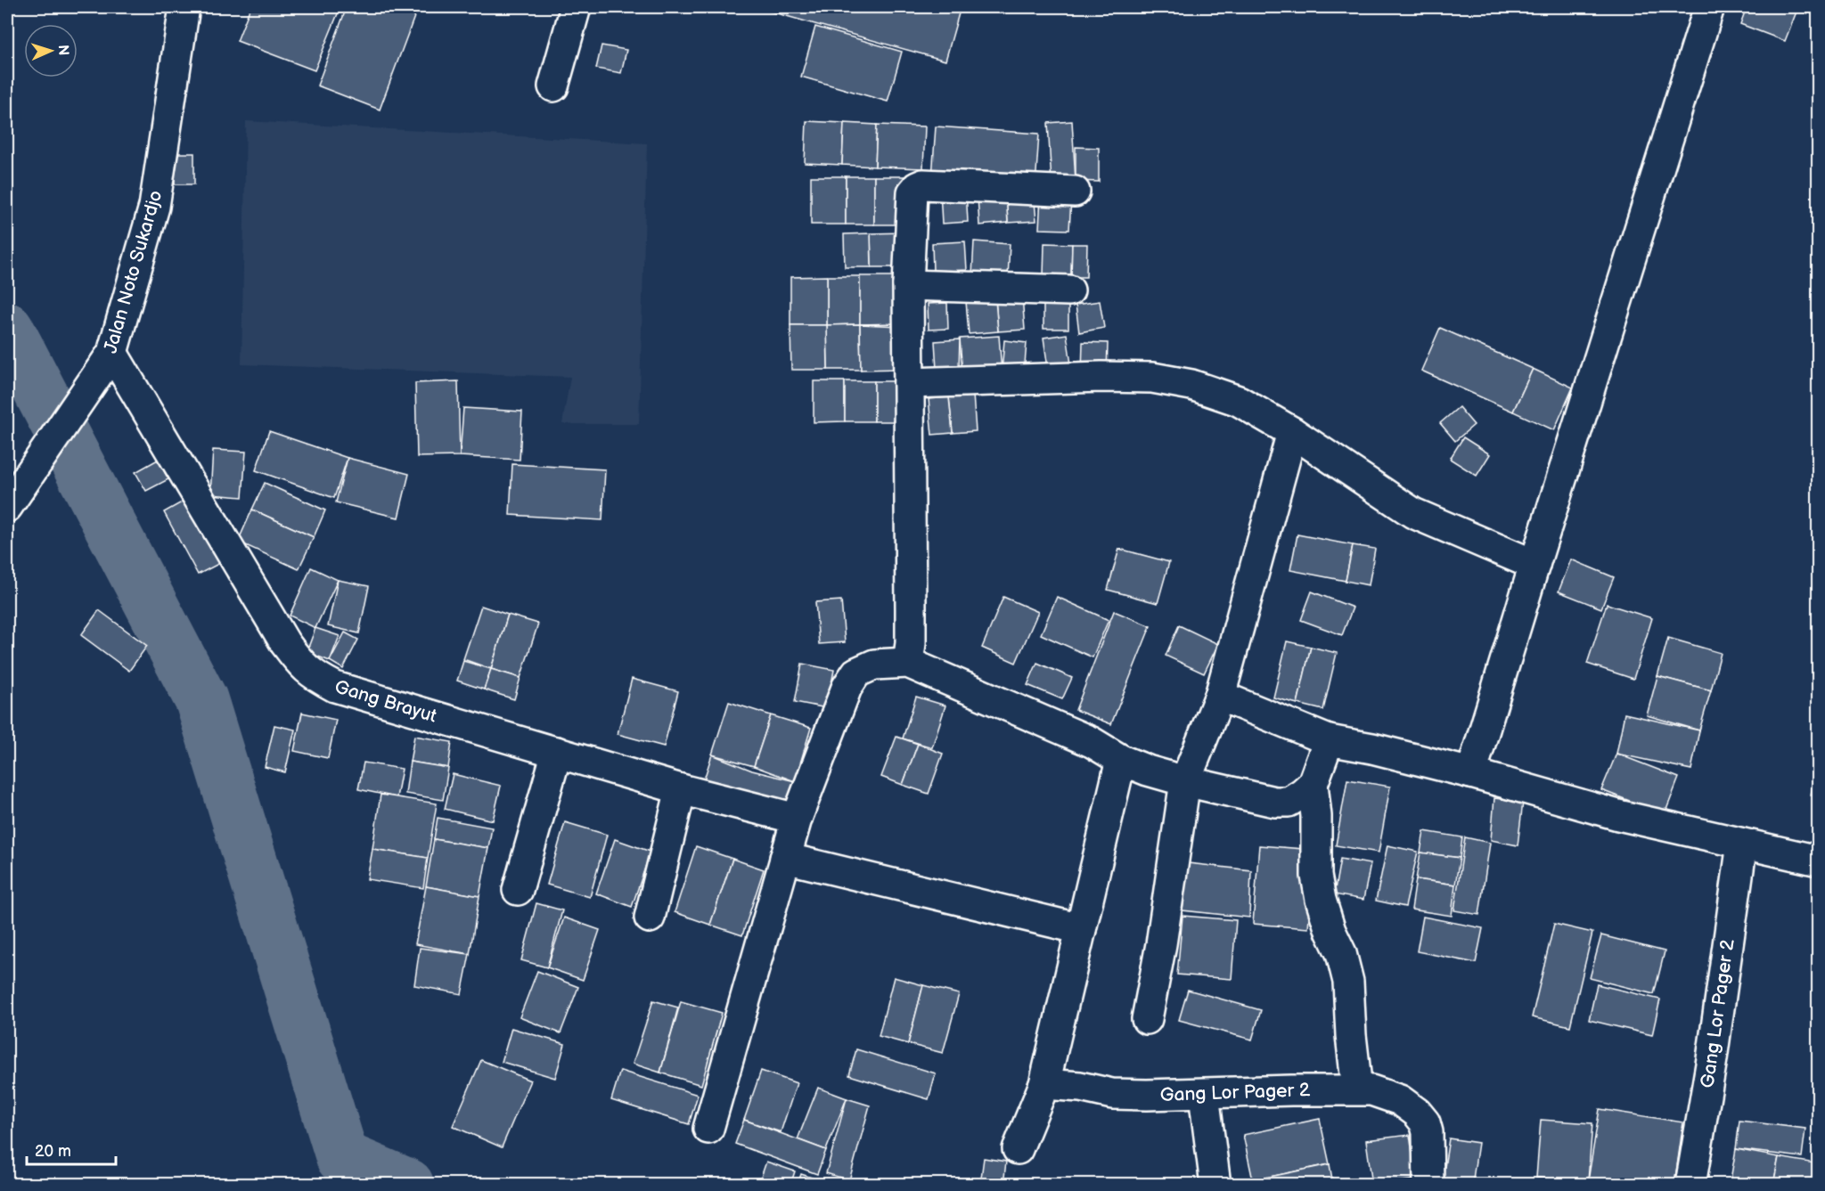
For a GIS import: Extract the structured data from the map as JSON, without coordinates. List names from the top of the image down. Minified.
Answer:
{"streets":{"street":["Jalan Noto Sukardjo","Gang Brayut","Gang Lor Pager 2"]},"crossings":[["Jalan Noto Sukardjo","Gang Brayut"]],"scale_bar":"20 m","north":"right"}
